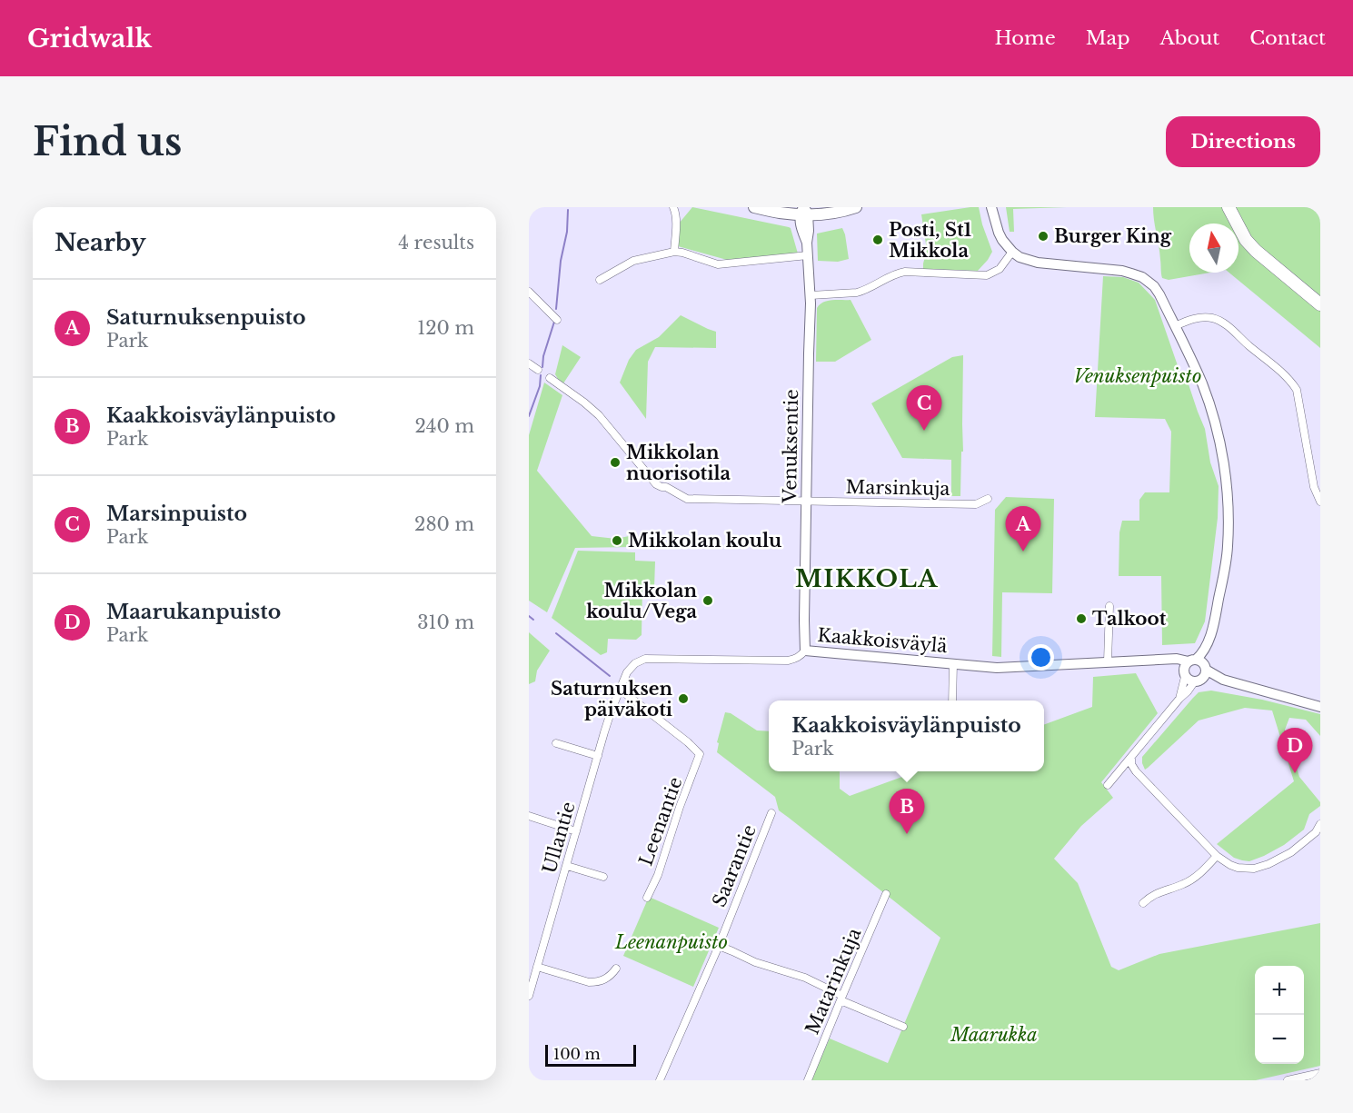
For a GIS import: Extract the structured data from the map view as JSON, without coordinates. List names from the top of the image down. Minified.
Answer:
{"streets":{"street":["Venuksentie","Marsinkuja","Kaakkoisväylä","Leenantie","Ullantie","Saarantie","Matarinkuja"]},"crossings":[["Venuksentie","Marsinkuja"],["Venuksentie","Kaakkoisväylä"],["Kaakkoisväylä","Leenantie"],["Kaakkoisväylä","Ullantie"],["Leenantie","Ullantie"]],"districts":["MIKKOLA"],"parks":["Venuksenpuisto","Leenanpuisto","Maarukka"],"places":["Burger King","Posti, St1 Mikkola","Mikkolan nuorisotila","Mikkolan koulu","Mikkolan koulu/Vega","Talkoot","Saturnuksen päiväkoti"],"scale_bar":"100 m","north":"top","page":{"header":"Gridwalk","nav":["Home","Map","About","Contact"],"buttons":"Directions","title":"Find us","heading":["Nearby","4 results"],"list":[{"mark":"A","name":"Saturnuksenpuisto","note":"Park","value":"120 m"},{"mark":"B","name":"Kaakkoisväylänpuisto","note":"Park","value":"240 m"},{"mark":"C","name":"Marsinpuisto","note":"Park","value":"280 m"},{"mark":"D","name":"Maarukanpuisto","note":"Park","value":"310 m"}],"pins":["C","A","D","B"],"popup":["Kaakkoisväylänpuisto","Park"],"map_buttons":["+","−"],"scale":"100 m"}}
